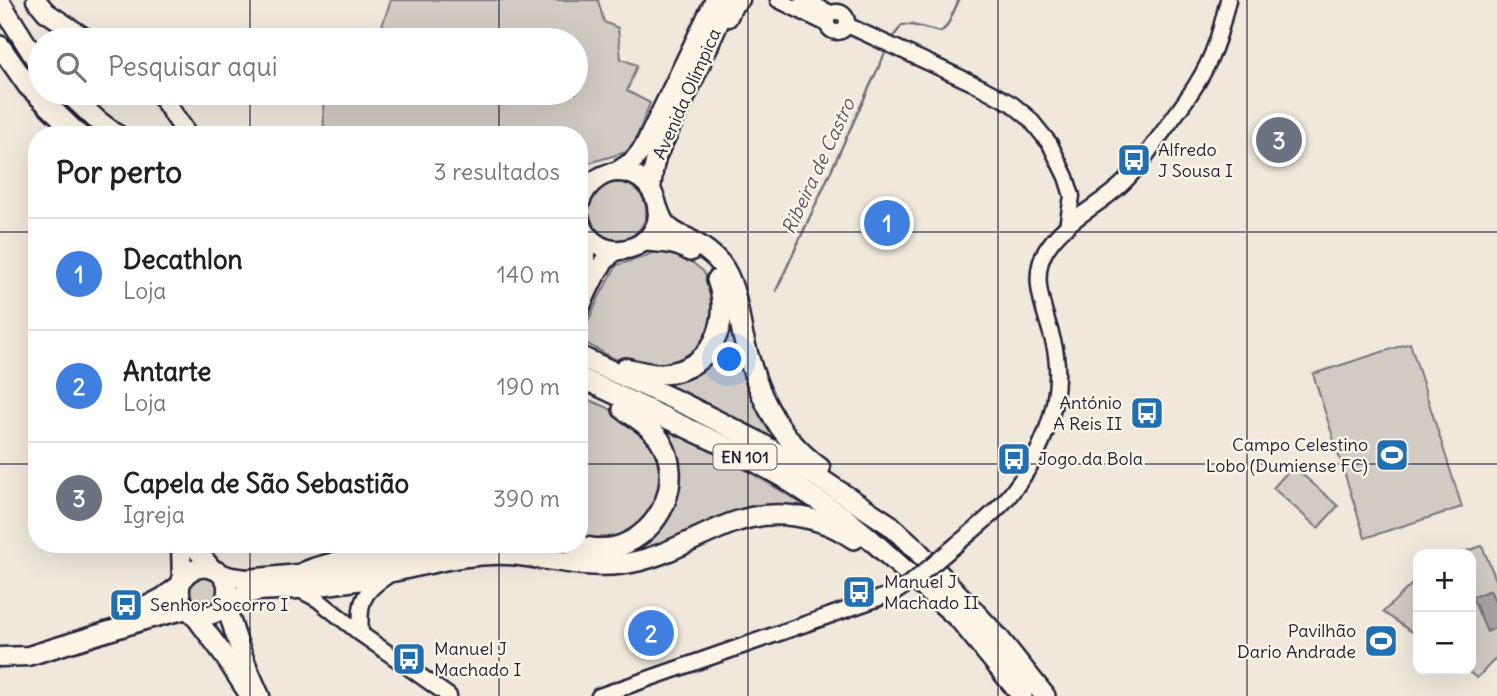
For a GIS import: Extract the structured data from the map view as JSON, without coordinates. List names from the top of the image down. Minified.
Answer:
{"streets":{"highway":["EN 101"],"main road":["Avenida Olímpica"]},"water":["Ribeira de Castro"],"places":{"bus stop":["Alfredo J Sousa I","António A Reis II","Jogo da Bola","Manuel J Machado II","Senhor Socorro I","Manuel J Machado I"],"sports":["Campo Celestino Lobo (Dumiense FC)","Pavilhão Dario Andrade"]},"page":{"search":"Pesquisar aqui","pins":["3","1","2"],"heading":["Por perto","3 resultados"],"list":[{"mark":"1","name":"Decathlon","note":"Loja","value":"140 m"},{"mark":"2","name":"Antarte","note":"Loja","value":"190 m"},{"mark":"3","name":"Capela de São Sebastião","note":"Igreja","value":"390 m"}],"map_buttons":["+","−"]}}
